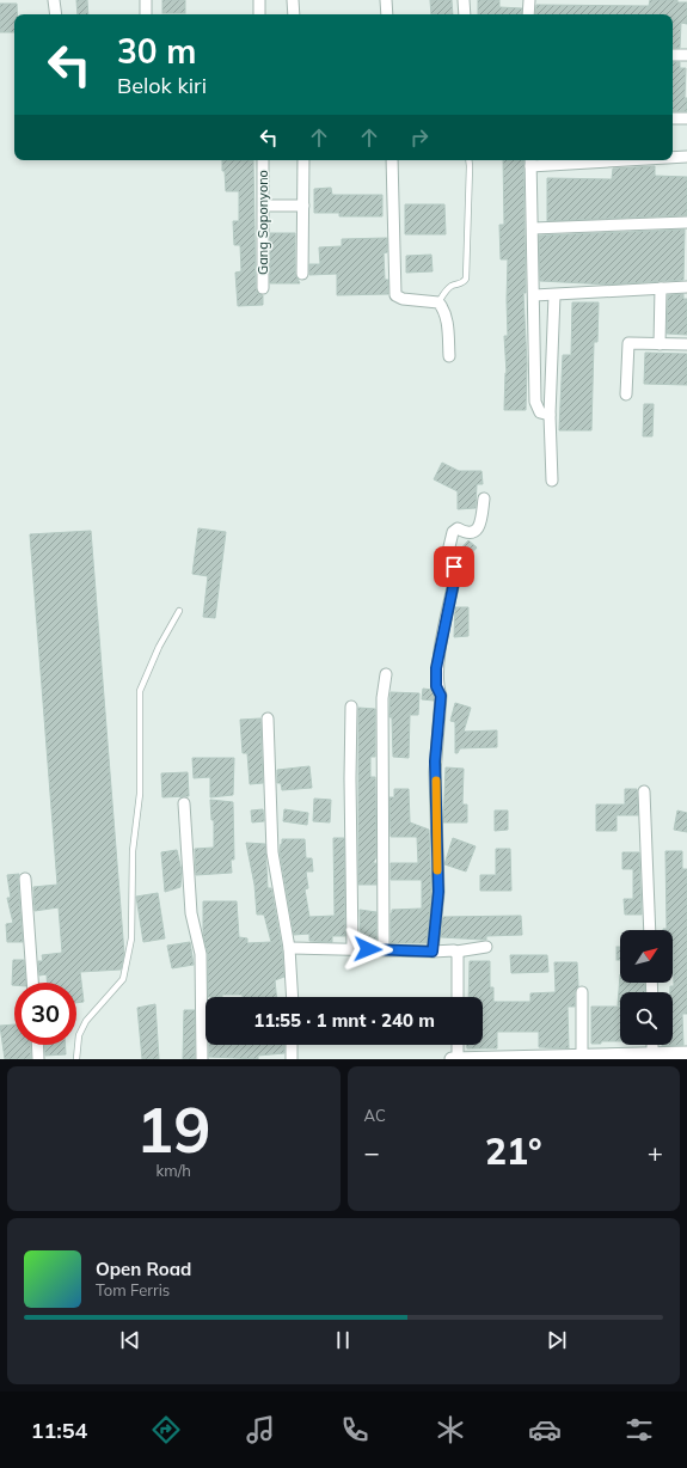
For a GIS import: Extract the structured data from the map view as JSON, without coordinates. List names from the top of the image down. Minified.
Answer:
{"streets":{"street":["Gang Soponyono"]},"north":"top right","page":{"turn":["30 m","Belok kiri"],"limit":"30","trip":"11:55 · 1 mnt · 240 m","tile":[["19","km/h"],"AC"],"heat":["−","21°","+"],"song":["Open Road","Tom Ferris"],"tabs":"11:54"}}
